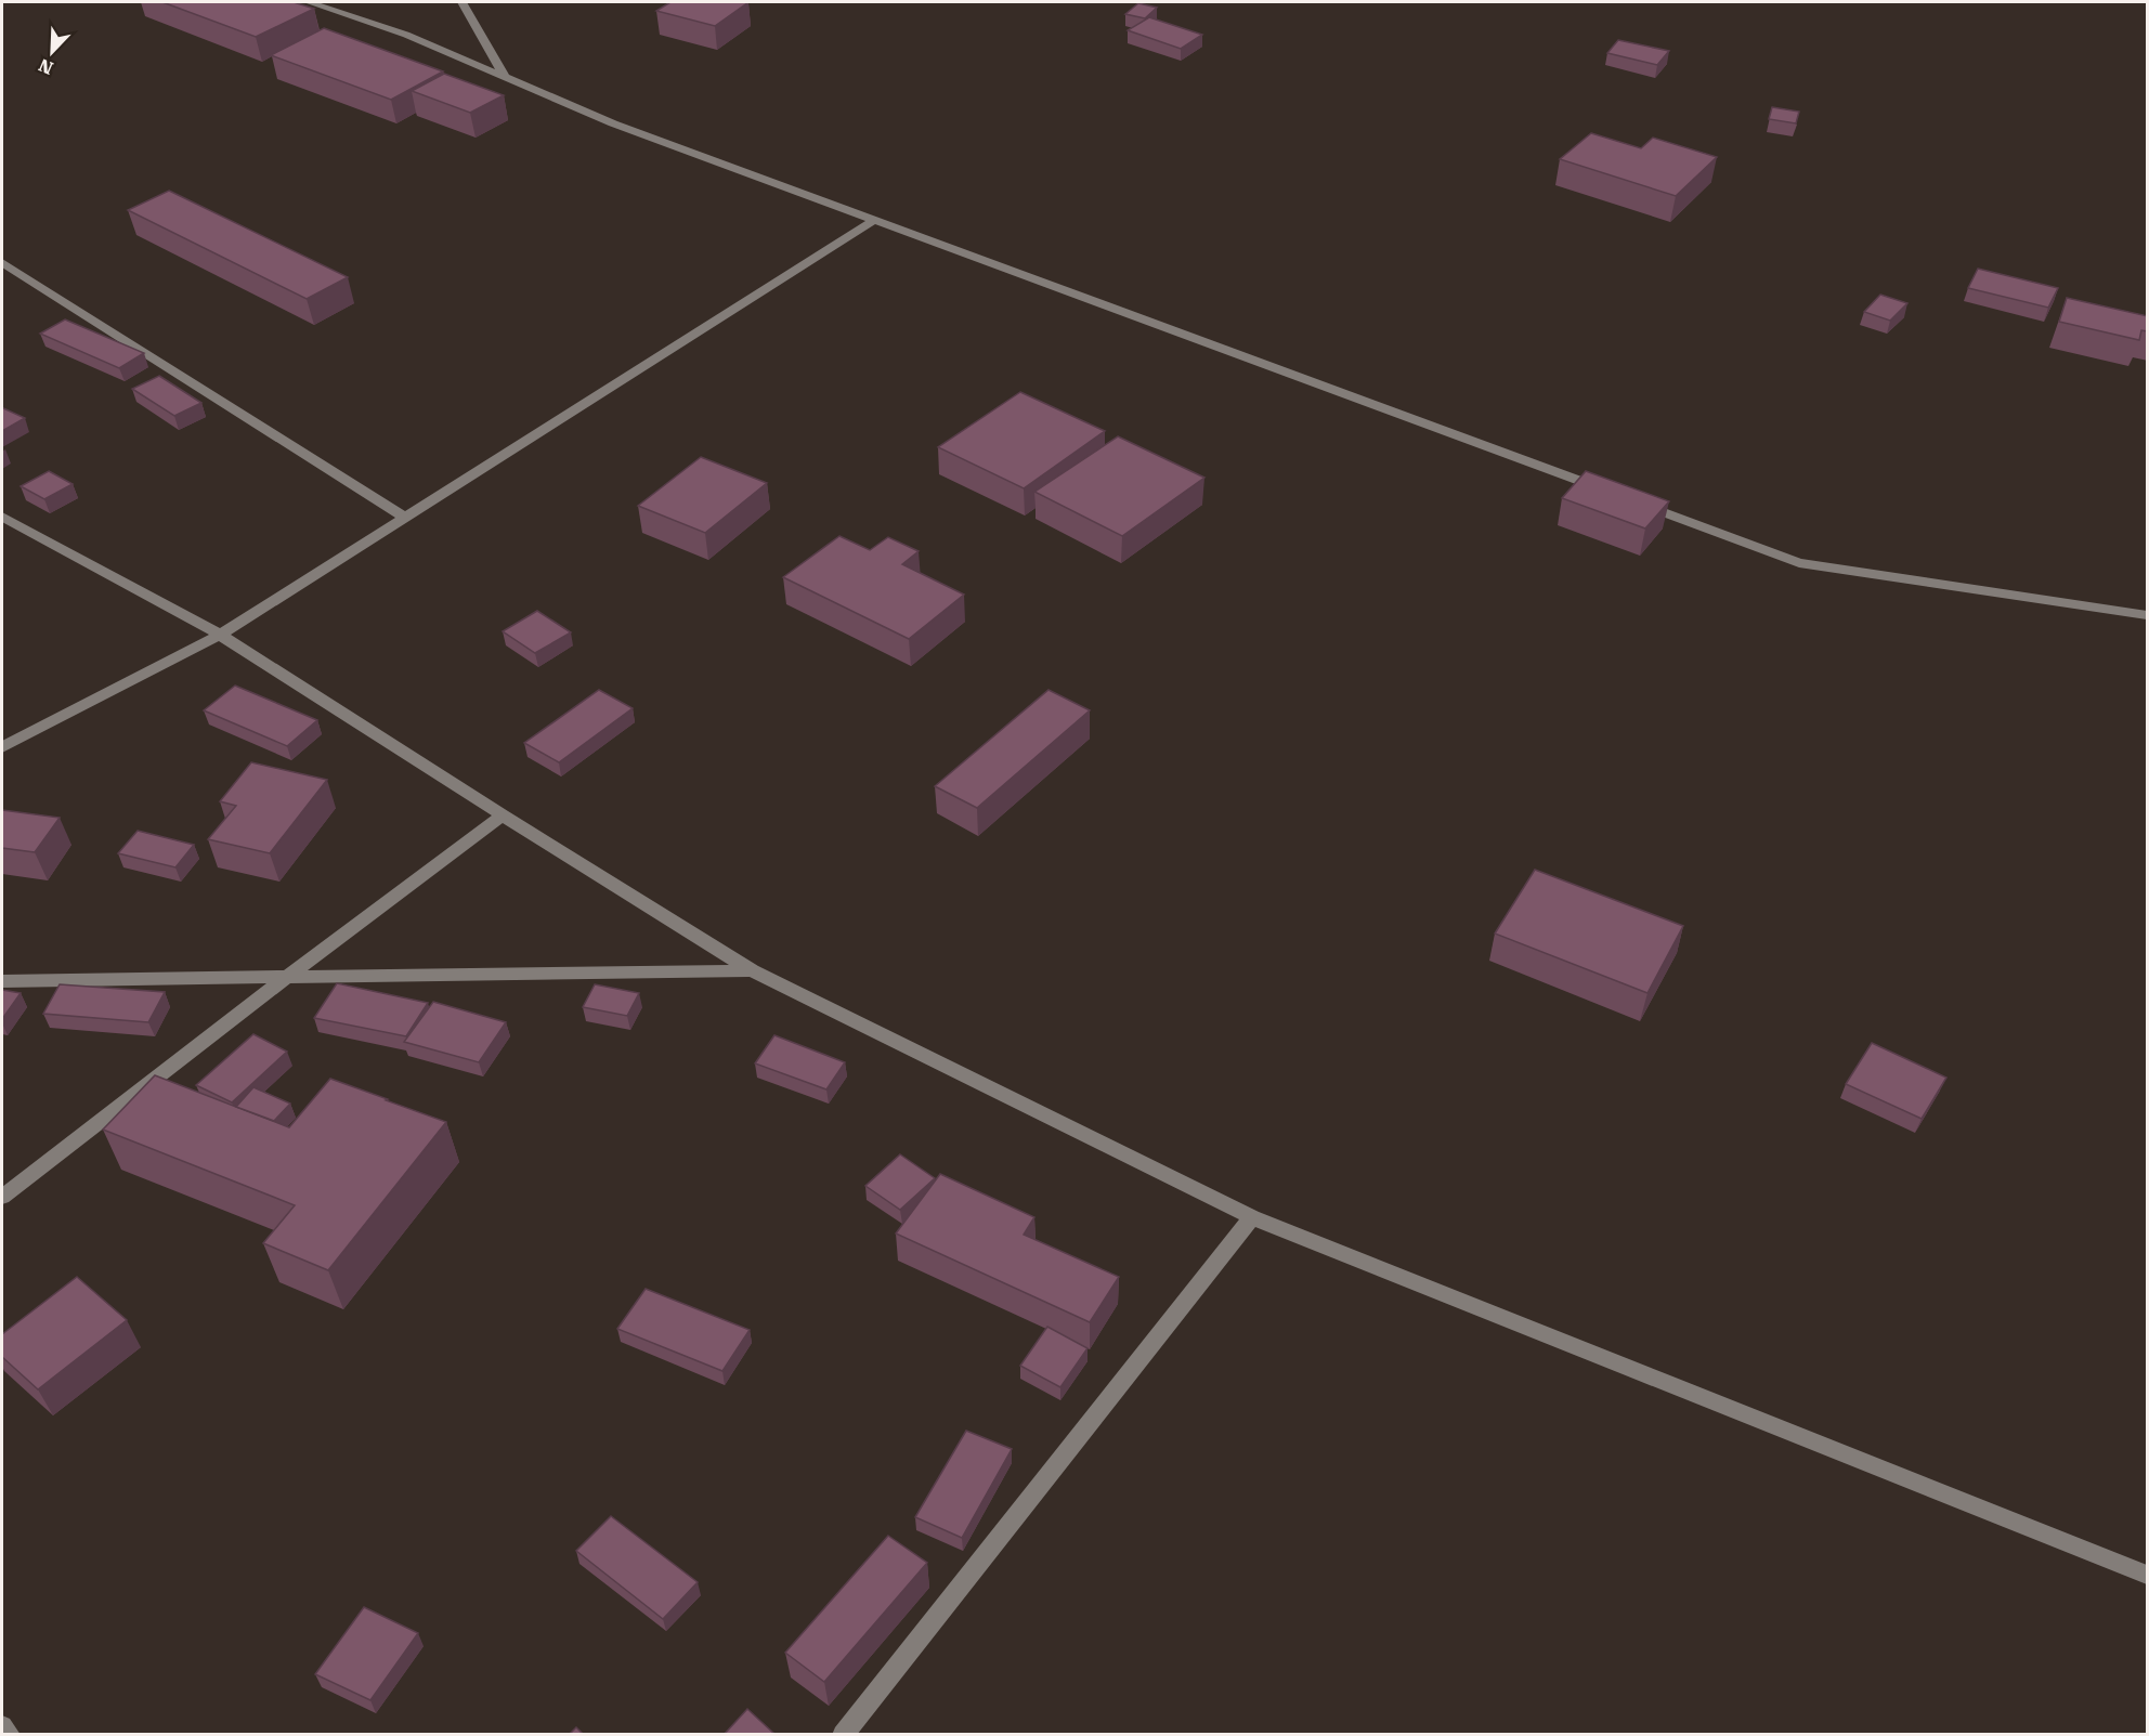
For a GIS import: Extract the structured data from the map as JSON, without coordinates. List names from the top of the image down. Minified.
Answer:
{"north":"bottom left"}
